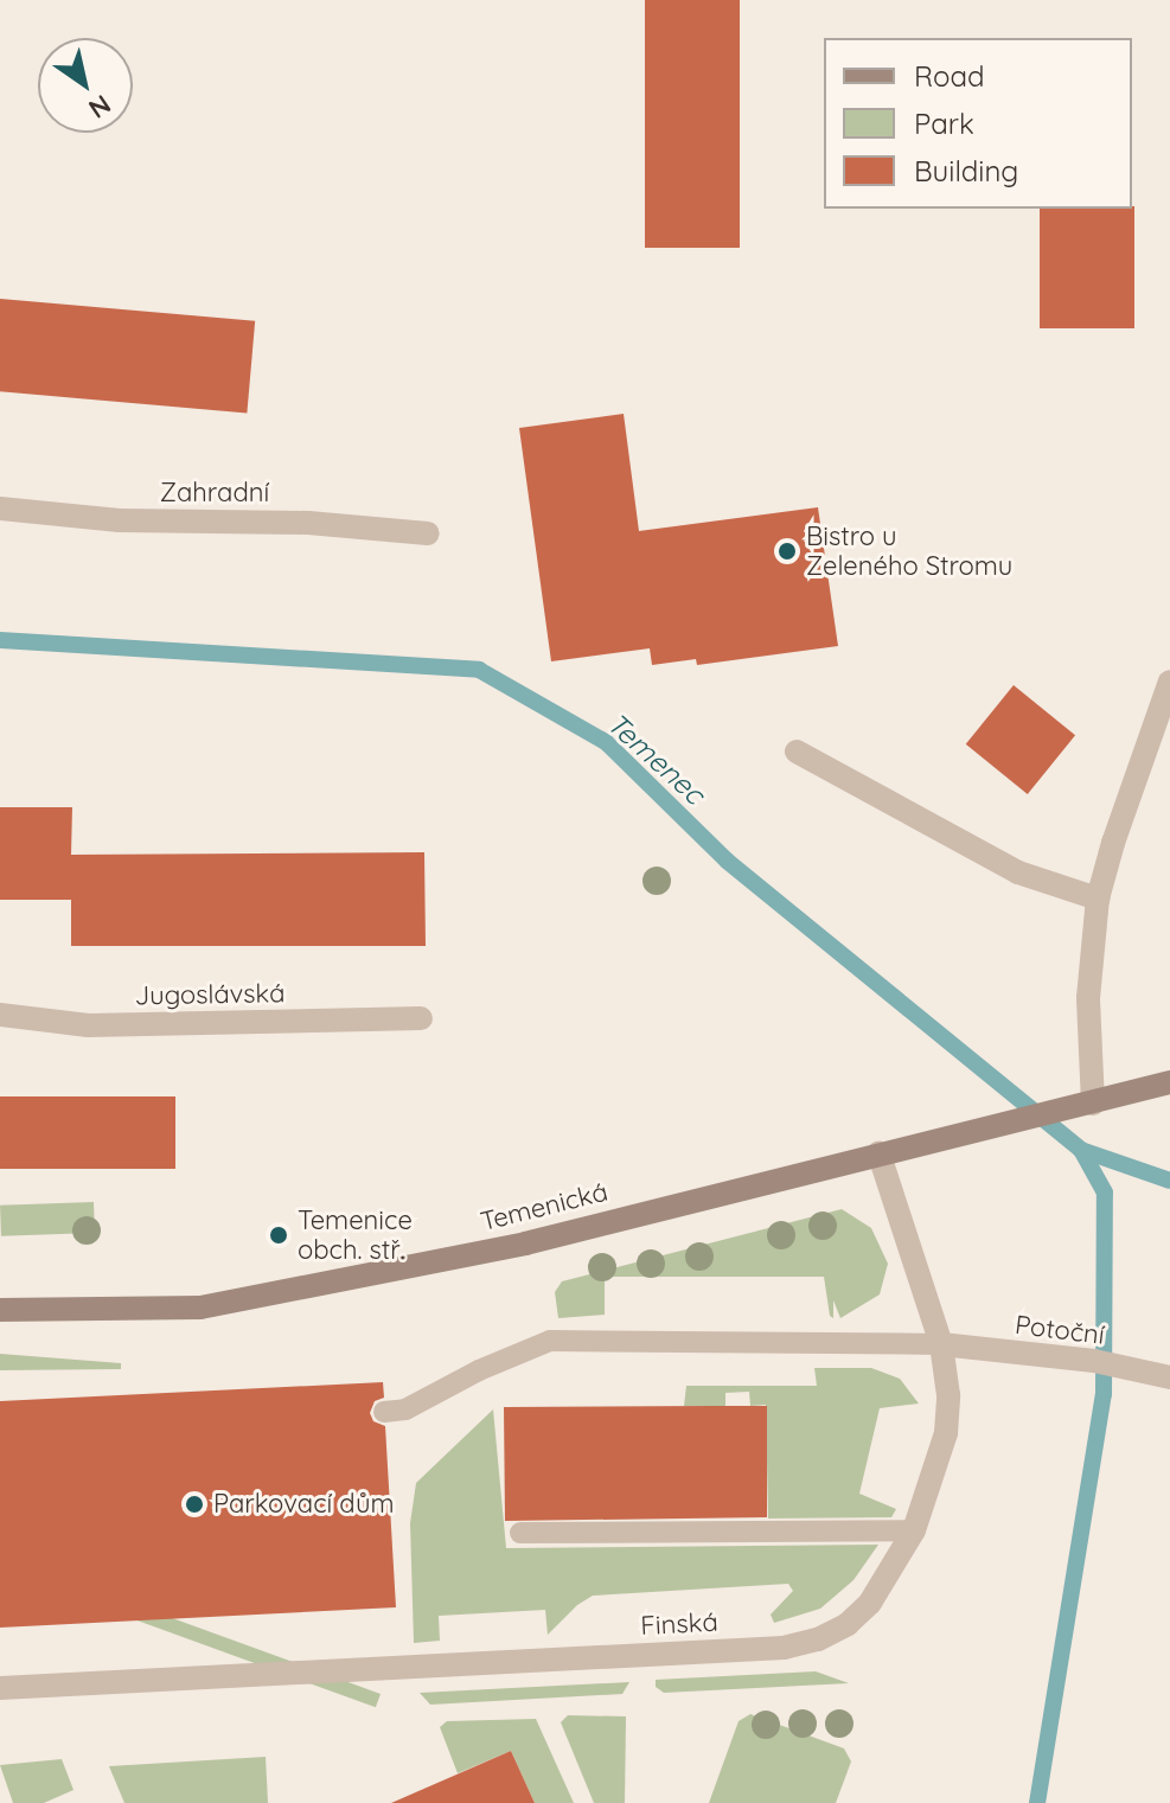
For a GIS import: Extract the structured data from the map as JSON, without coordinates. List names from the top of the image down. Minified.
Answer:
{"streets":{"street":["Zahradní","Jugoslávská","Temenická","Potoční","Finská"]},"crossings":[["Temenická","Finská"],["Potoční","Finská"]],"water":["Temenec"],"places":["Bistro u Zeleného Stromu","Temenice obch. stř.","Parkovací dům"],"legend":["Road","Park","Building"],"north":"bottom right"}
